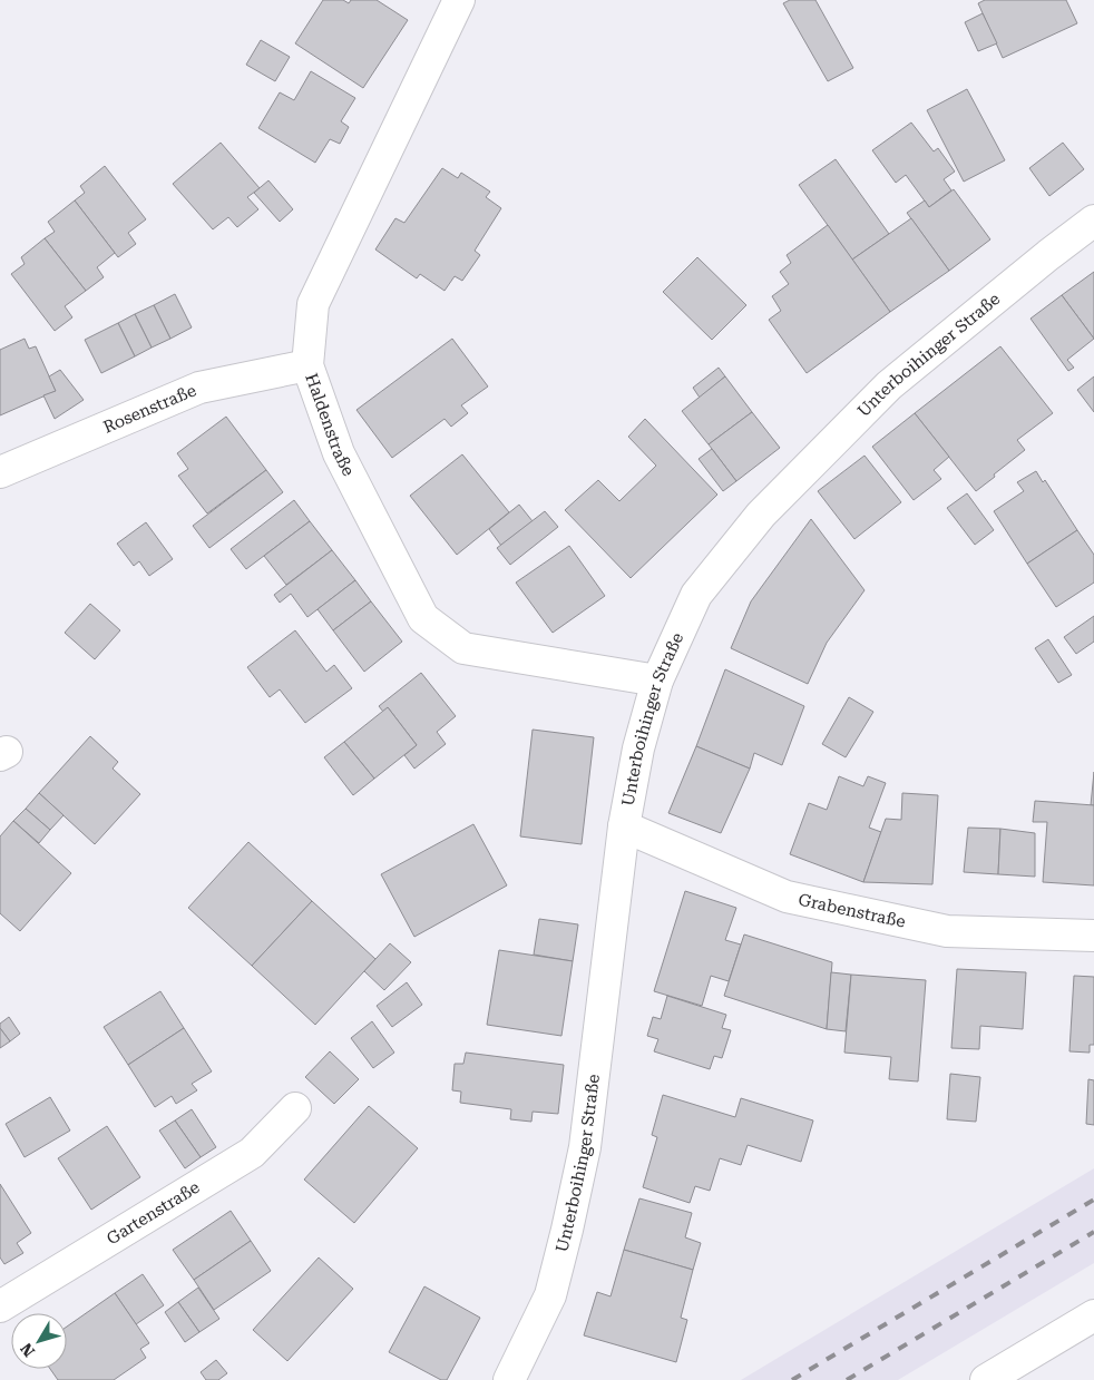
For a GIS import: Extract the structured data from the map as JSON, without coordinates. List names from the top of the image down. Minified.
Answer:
{"streets":{"street":["Unterboihinger Straße","Rosenstraße","Haldenstraße","Grabenstraße","Gartenstraße"]},"crossings":[["Unterboihinger Straße","Haldenstraße"],["Unterboihinger Straße","Grabenstraße"],["Rosenstraße","Haldenstraße"]],"north":"bottom left"}
